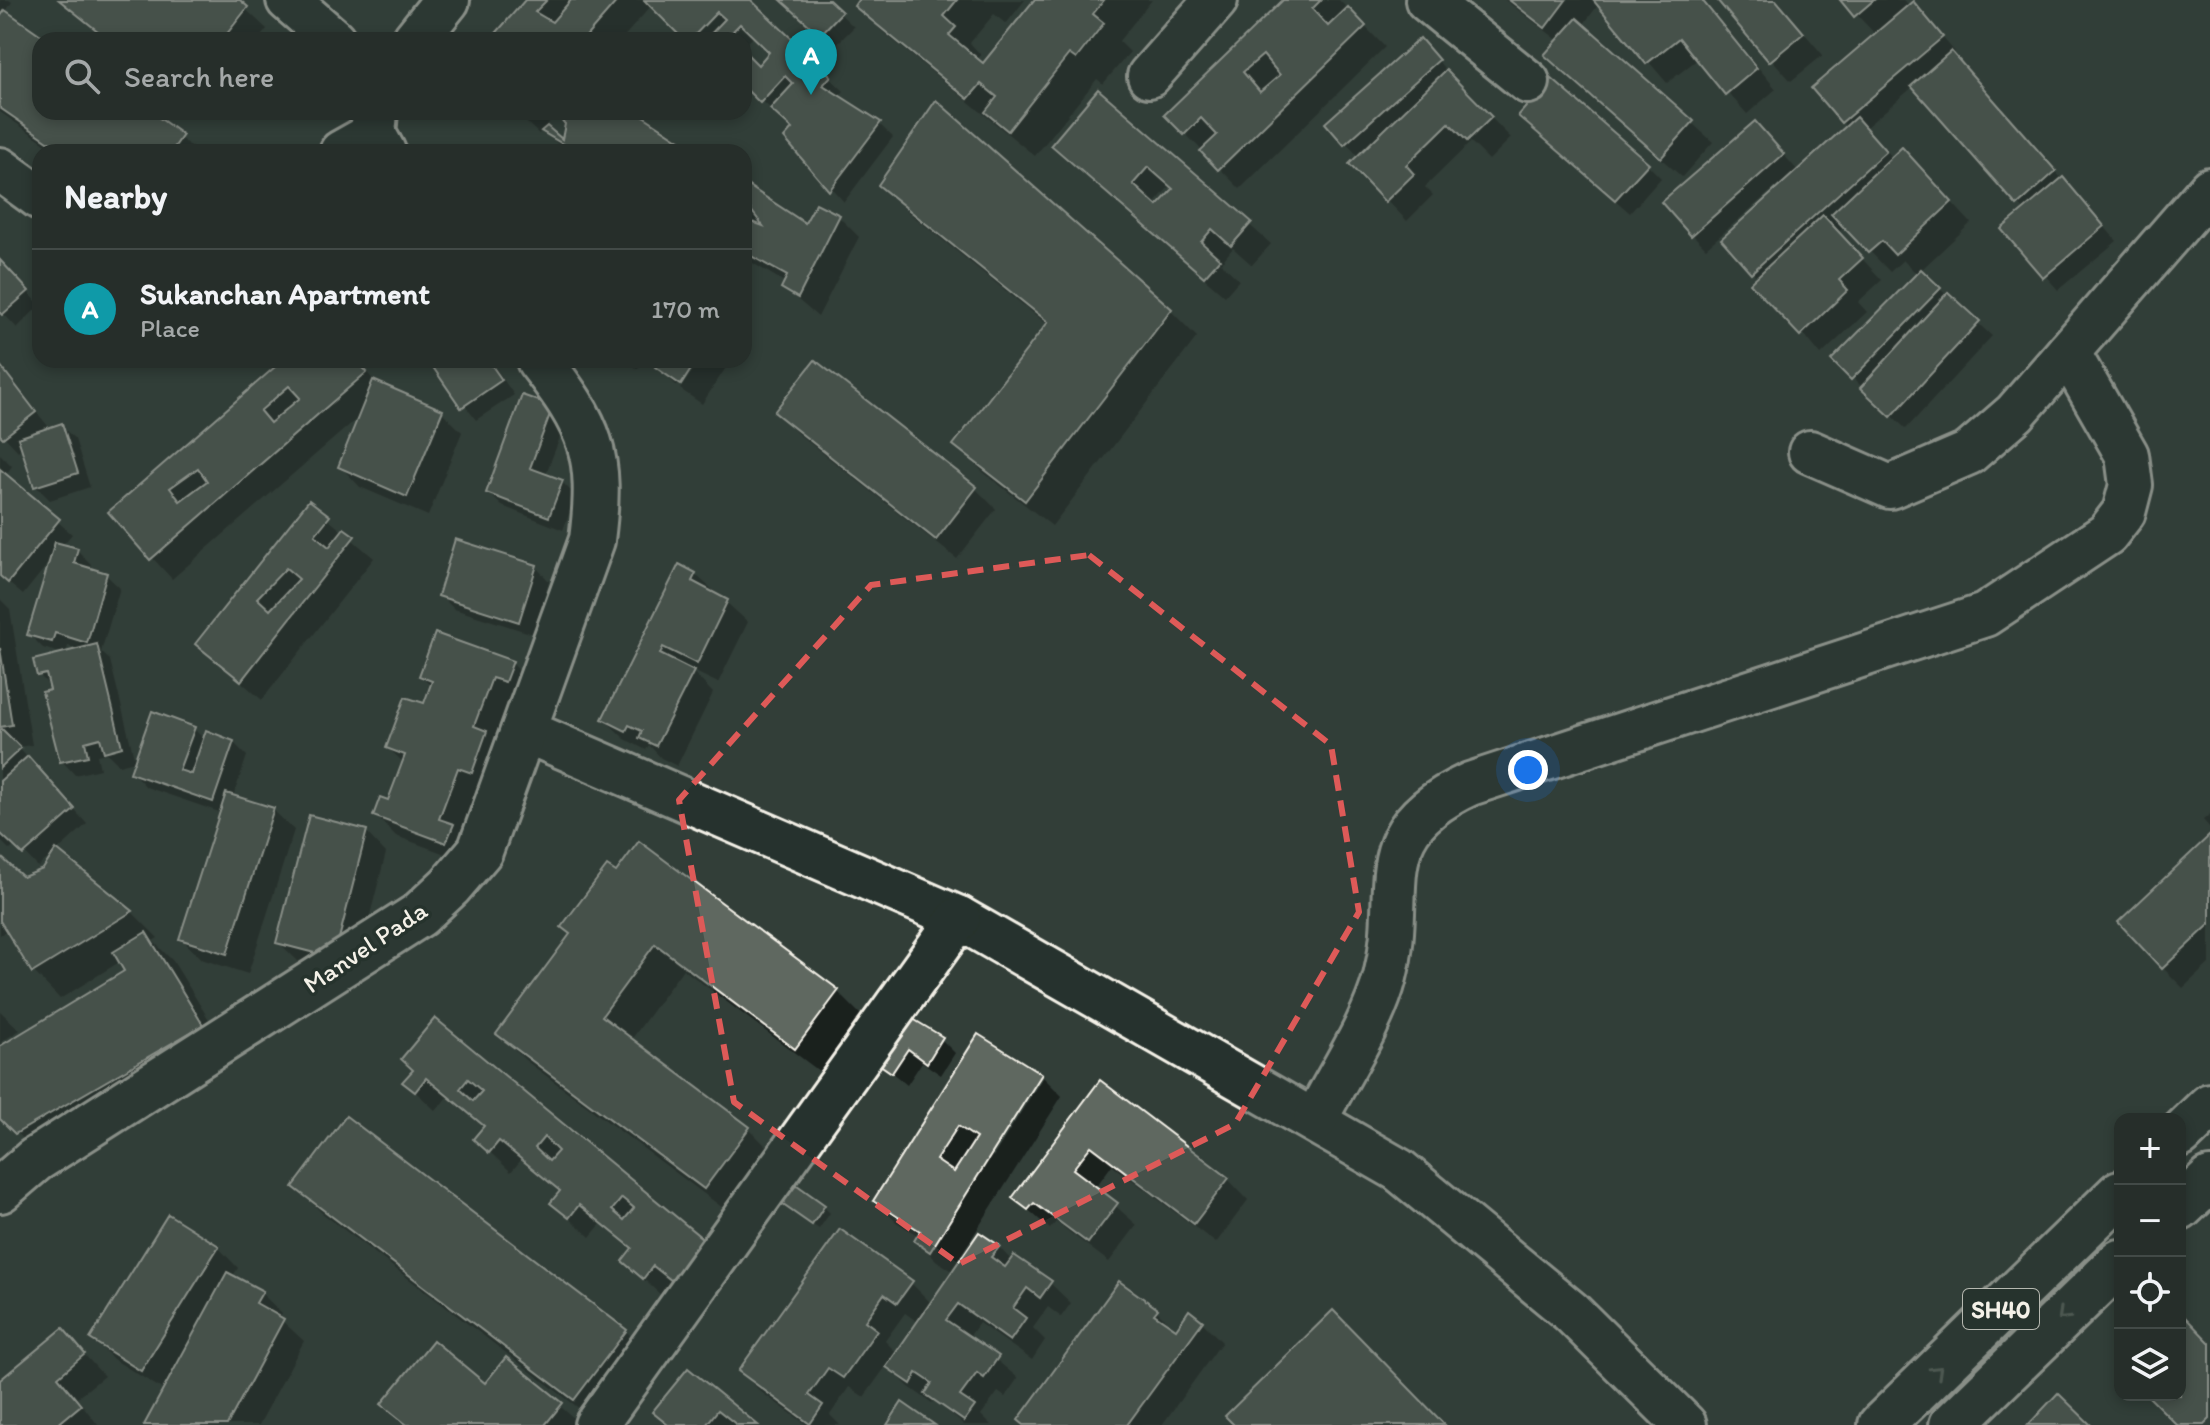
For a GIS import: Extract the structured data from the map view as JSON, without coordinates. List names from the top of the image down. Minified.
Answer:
{"streets":{"main road":["Manvel Pada","SH40"]},"page":{"pins":"A","search":"Search here","heading":"Nearby","list":[{"mark":"A","name":"Sukanchan Apartment","note":"Place","value":"170 m"}],"map_buttons":["+","−"]}}
